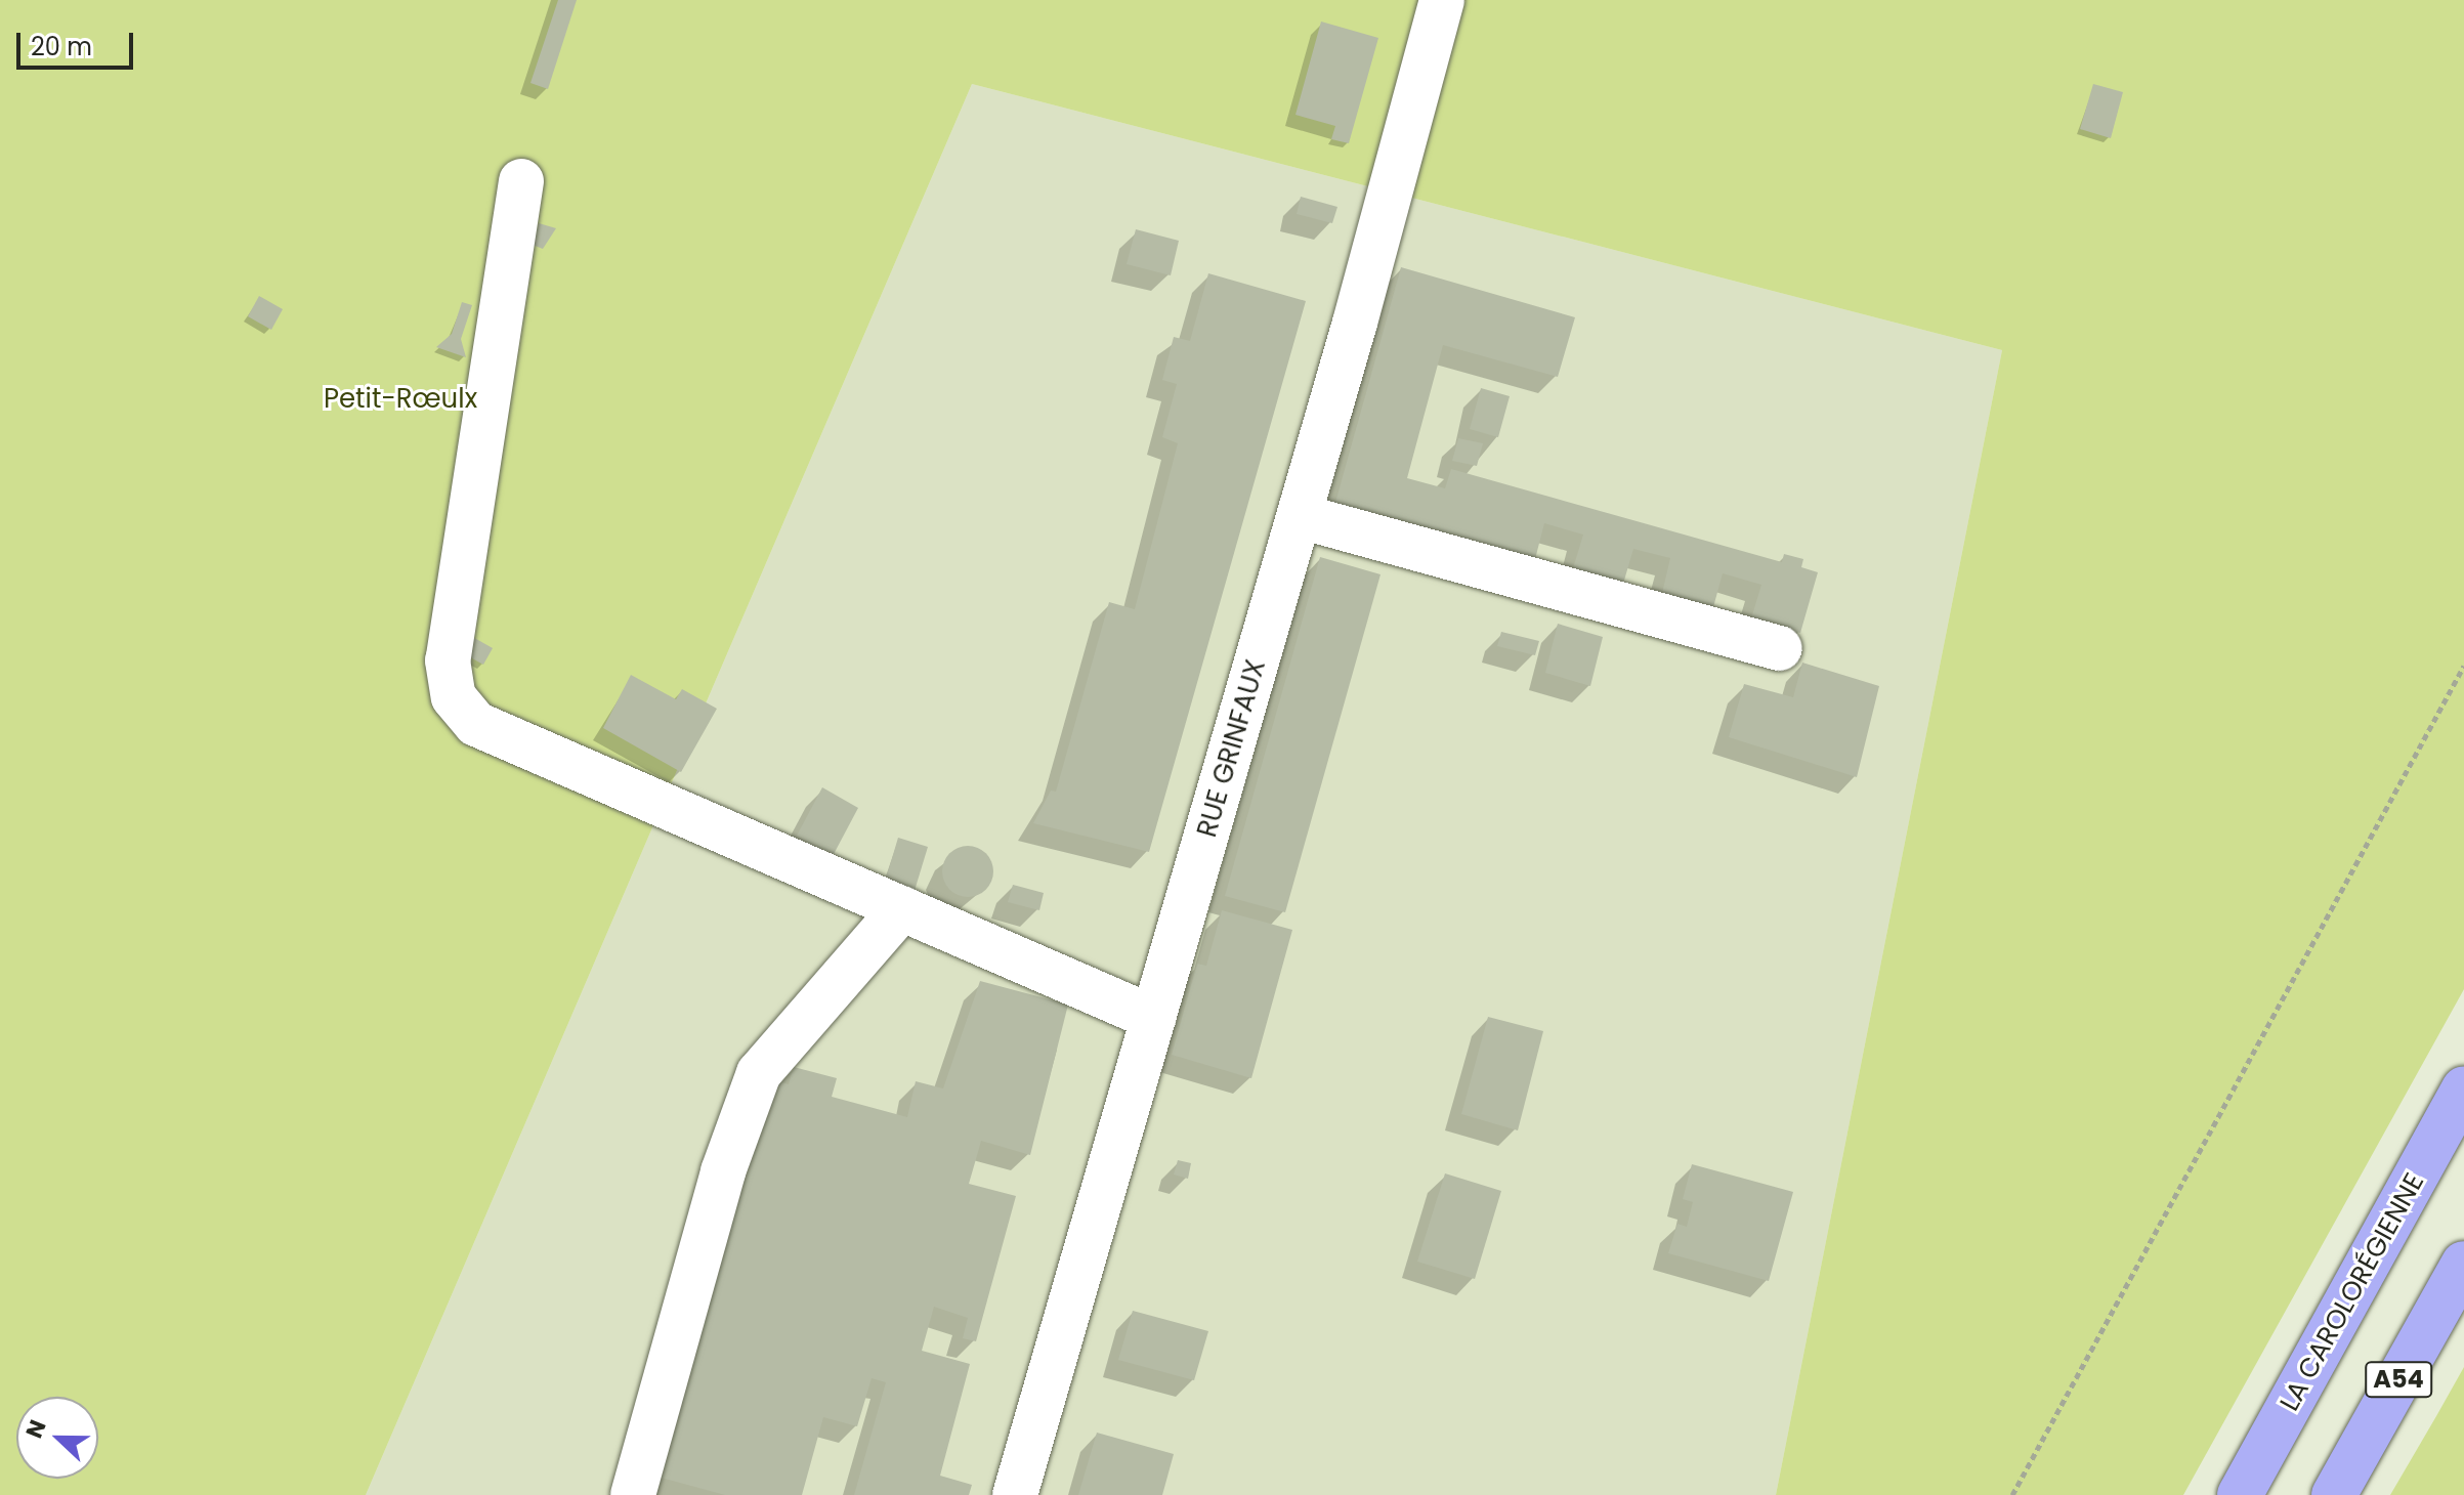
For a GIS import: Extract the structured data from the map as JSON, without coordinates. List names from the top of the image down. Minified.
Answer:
{"streets":{"highway":["LA CAROLORÉGIENNE","A54"],"street":["RUE GRINFAUX"]},"parks":["Petit-Rœulx"],"scale_bar":"20 m","north":"left"}
